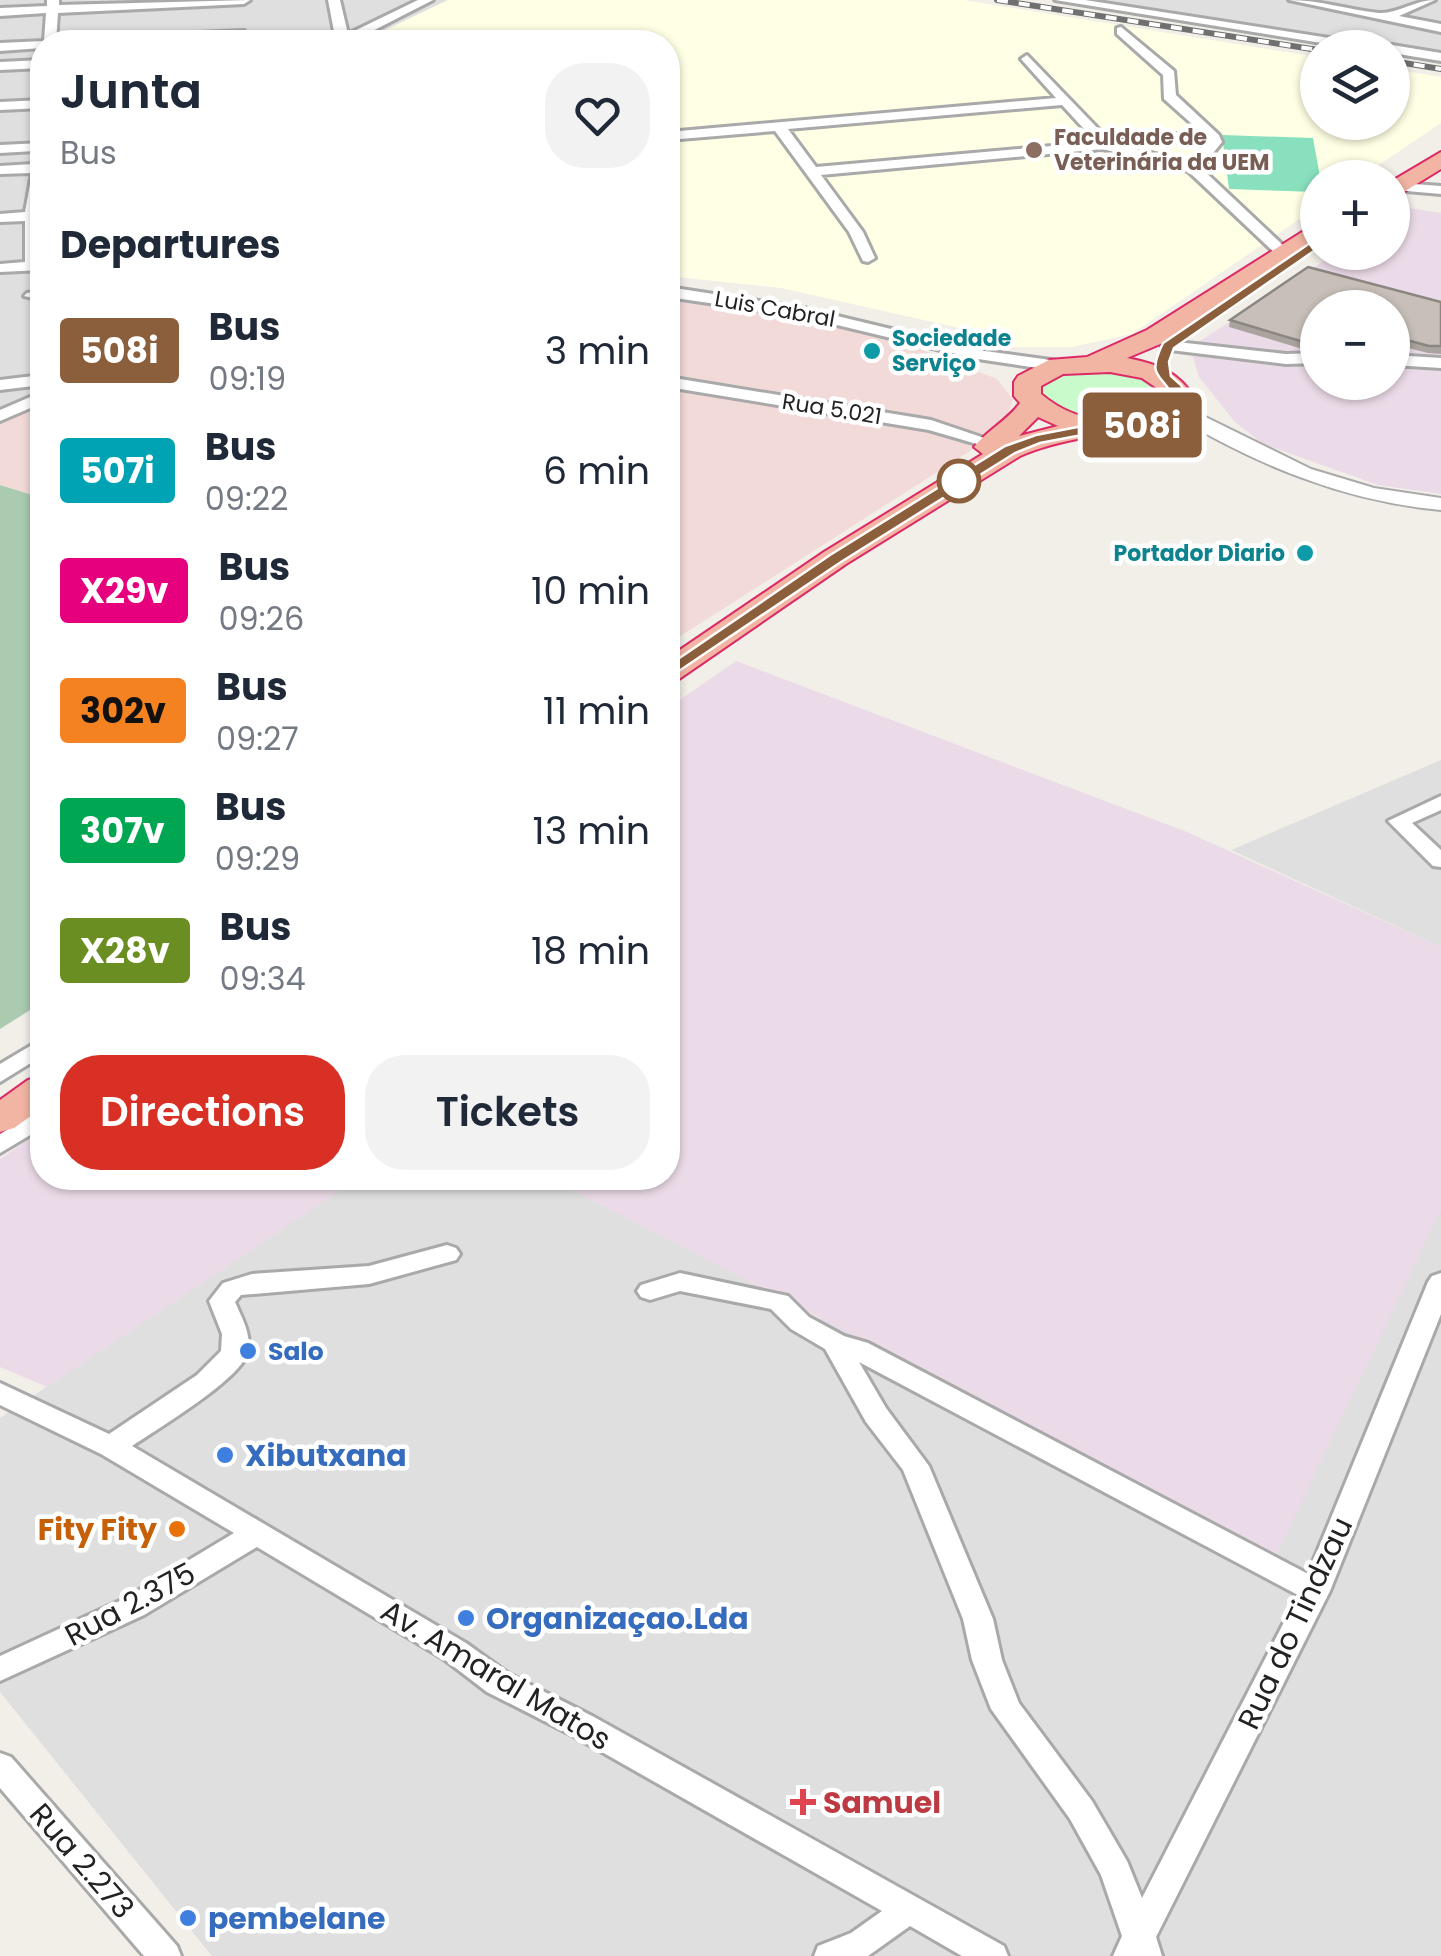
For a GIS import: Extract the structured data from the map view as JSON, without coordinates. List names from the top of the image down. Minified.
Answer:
{"streets":{"street":["Luis Cabral","Rua 5.021","Rua 2.375","Rua do Tindzau","Av. Amaral Matos","Rua 2.273"]},"crossings":[["Rua 2.375","Av. Amaral Matos"]],"places":{"other":["Faculdade de Veterinária da UEM","Sociedade Serviço","Portador Diario","Salo","Xibutxana","Fity Fity","Organizaçao.Lda","pembelane"],"health":["Samuel"]},"lines":["bus line 508i"],"page":{"on_map":"508i","map_buttons":["+","−"],"heading":[["Junta","Bus"],"Departures"],"list":[{"mark":"508i","name":"Bus","note":"09:19","value":"3 min"},{"mark":"507i","name":"Bus","note":"09:22","value":"6 min"},{"mark":"X29v","name":"Bus","note":"09:26","value":"10 min"},{"mark":"302v","name":"Bus","note":"09:27","value":"11 min"},{"mark":"307v","name":"Bus","note":"09:29","value":"13 min"},{"mark":"X28v","name":"Bus","note":"09:34","value":"18 min"}],"buttons":["Directions","Tickets"]}}
